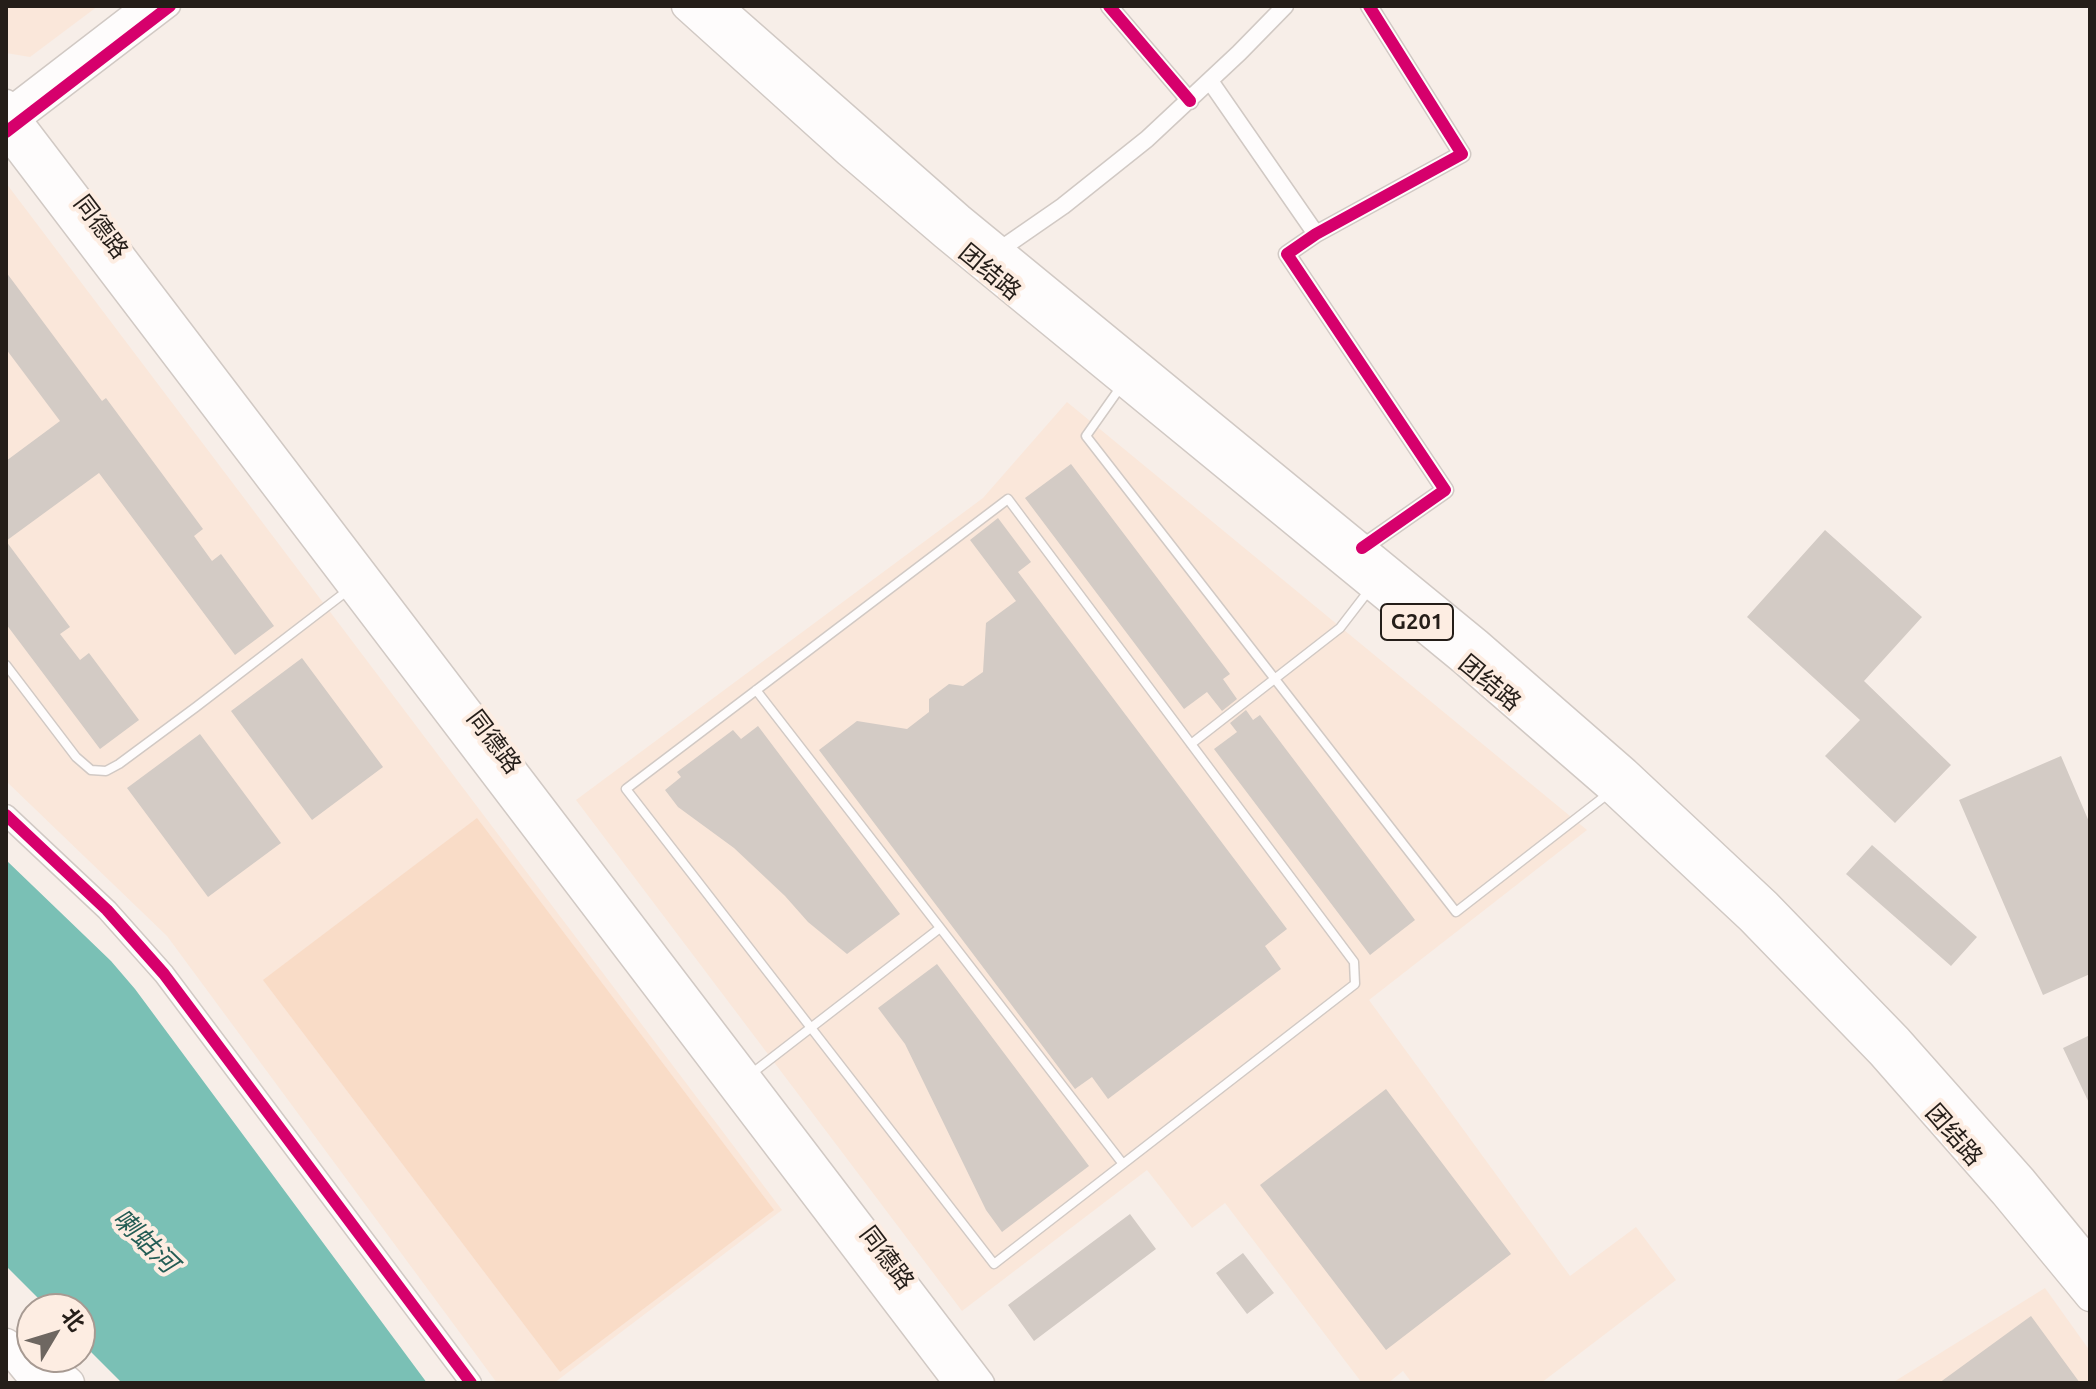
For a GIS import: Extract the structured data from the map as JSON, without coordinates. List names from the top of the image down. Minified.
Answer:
{"streets":{"highway":["团结路","G201"],"main road":["同德路"]},"water":["喇蛄河"],"north":"top right"}
